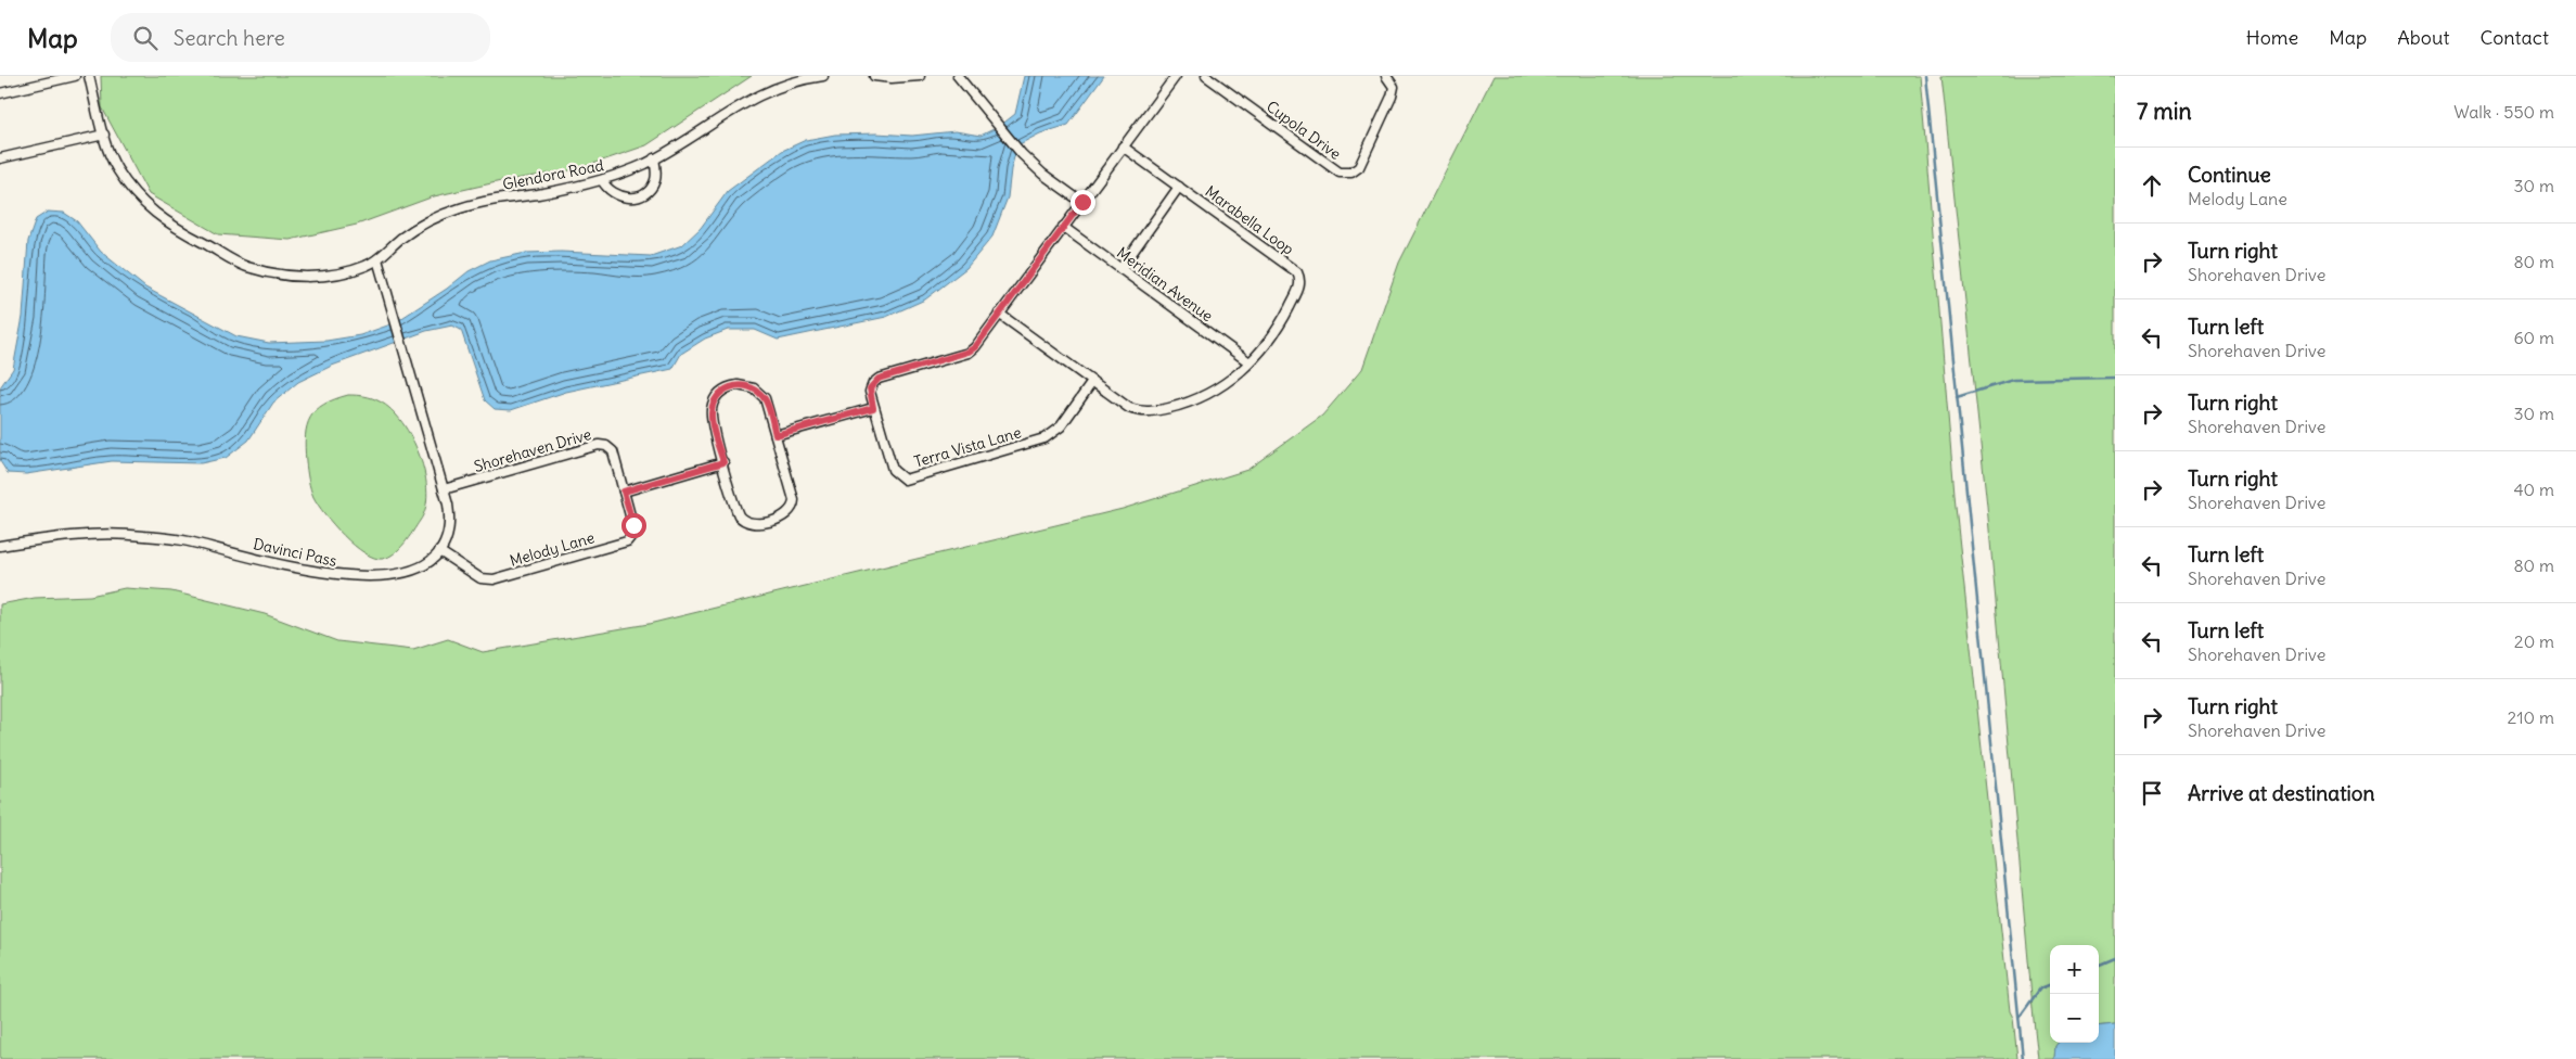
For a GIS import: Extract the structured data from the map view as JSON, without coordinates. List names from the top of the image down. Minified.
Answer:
{"streets":{"street":["Cupola Drive","Glendora Road","Marabella Loop","Meridian Avenue","Terra Vista Lane","Shorehaven Drive","Melody Lane","Davinci Pass"]},"crossings":[["Marabella Loop","Meridian Avenue"],["Marabella Loop","Terra Vista Lane"],["Shorehaven Drive","Melody Lane"],["Melody Lane","Davinci Pass"]],"page":{"header":"Map","search":"Search here","nav":["Home","Map","About","Contact"],"heading":["7 min","Walk · 550 m"],"list":[["Continue","Melody Lane","30 m"],["Turn right","Shorehaven Drive","80 m"],["Turn left","Shorehaven Drive","60 m"],["Turn right","Shorehaven Drive","30 m"],["Turn right","Shorehaven Drive","40 m"],["Turn left","Shorehaven Drive","80 m"],["Turn left","Shorehaven Drive","20 m"],["Turn right","Shorehaven Drive","210 m"],"Arrive at destination"],"map_buttons":["+","−"]}}
